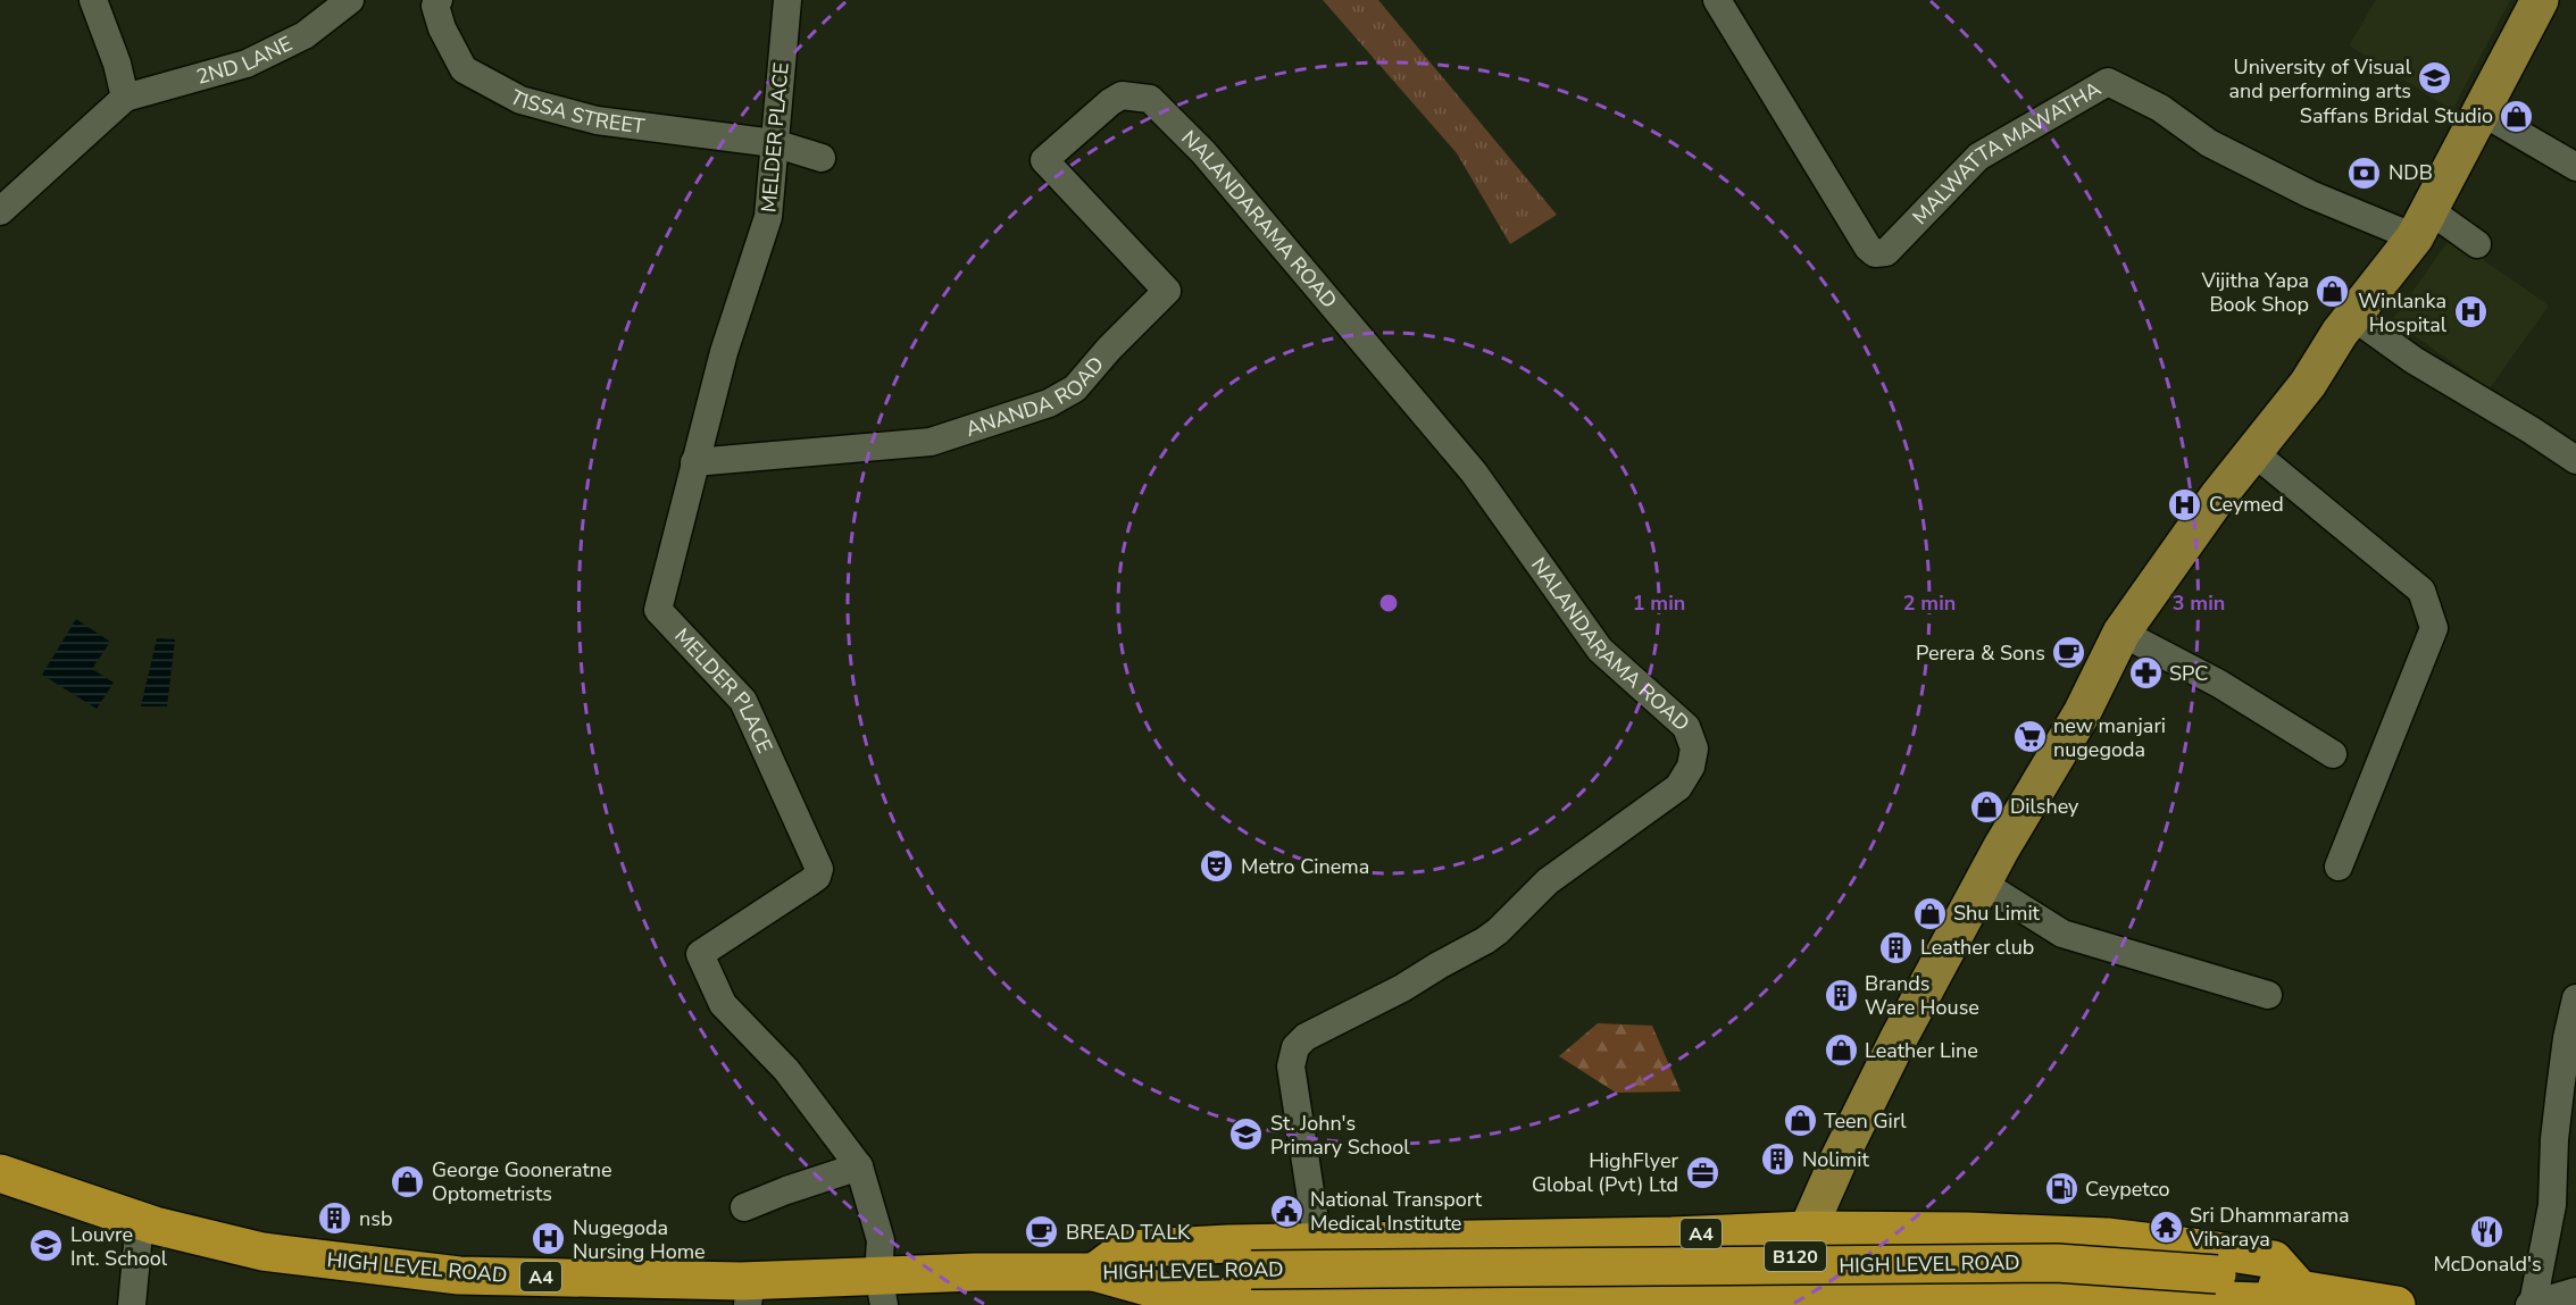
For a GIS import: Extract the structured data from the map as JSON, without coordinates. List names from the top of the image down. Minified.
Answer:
{"streets":{"highway":["A4","HIGH LEVEL ROAD"],"main road":["B120"],"street":["2ND LANE","TISSA STREET","MELDER PLACE","MALWATTA MAWATHA","NALANDARAMA ROAD","ANANDA ROAD"]},"crossings":[["TISSA STREET","MELDER PLACE"],["MELDER PLACE","ANANDA ROAD"],["MELDER PLACE","HIGH LEVEL ROAD"],["MALWATTA MAWATHA","B120"],["NALANDARAMA ROAD","ANANDA ROAD"],["NALANDARAMA ROAD","A4"],["A4","B120"],["A4","HIGH LEVEL ROAD"]],"places":{"school or university":["University of Visual and performing arts","St. John's Primary School","Louvre Int. School"],"shop":["Saffans Bridal Studio","Vijitha Yapa Book Shop","Dilshey","Shu Limit","Leather Line","Teen Girl","George Gooneratne Optometrists"],"bank":["NDB"],"hospital":["Winlanka Hospital","Ceymed","Nugegoda Nursing Home"],"cafe":["Perera & Sons","BREAD TALK"],"pharmacy":["SPC"],"supermarket":["new manjari nugegoda"],"theatre":["Metro Cinema"],"building":["Leather club","Brands Ware House","Nolimit","nsb"],"office":["HighFlyer Global (Pvt) Ltd"],"fuel station":["Ceypetco"],"public building":["National Transport Medical Institute"],"temple":["Sri Dhammarama Viharaya"],"restaurant":["McDonald's"]},"rings":["1 min","2 min","3 min"]}
